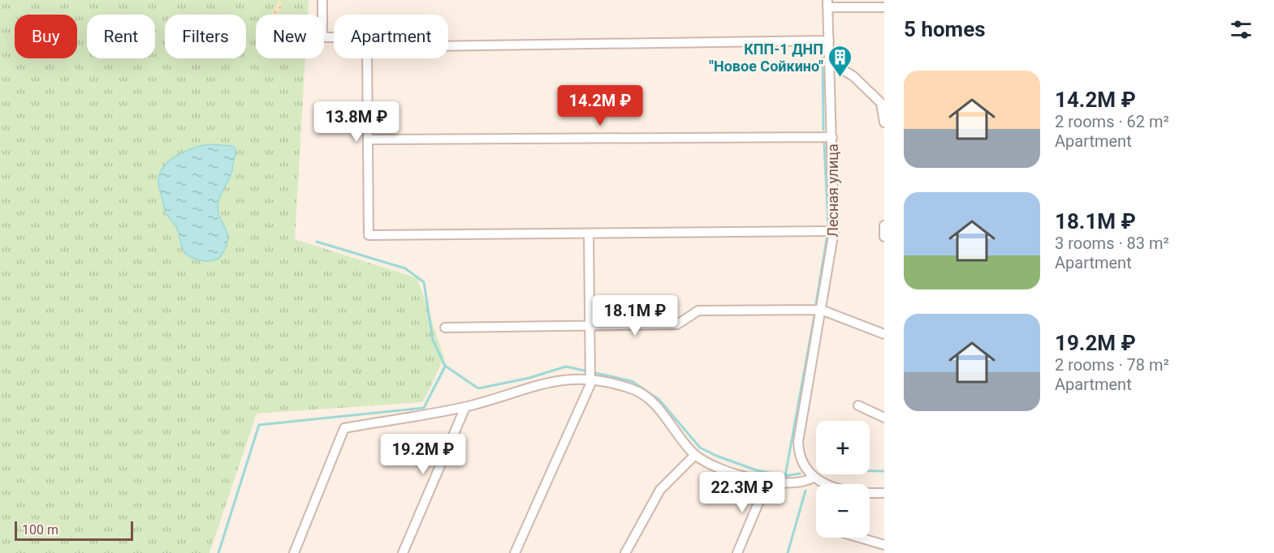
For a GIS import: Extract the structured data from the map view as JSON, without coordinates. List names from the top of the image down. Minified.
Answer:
{"streets":{"street":["Лесная улица"]},"places":{"building":["КПП-1 ДНП \"Новое Сойкино\""]},"scale_bar":"100 m","page":{"heading":"5 homes","chip":["Buy","Rent","Filters","New","Apartment"],"list":[{"name":"14.2M ₽","note":"2 rooms · 62 m² · Apartment"},{"name":"18.1M ₽","note":"3 rooms · 83 m² · Apartment"},{"name":"19.2M ₽","note":"2 rooms · 78 m² · Apartment"}],"price":["14.2M ₽","13.8M ₽","18.1M ₽","19.2M ₽","22.3M ₽"],"map_buttons":["+","−"],"scale":"100 m"}}
